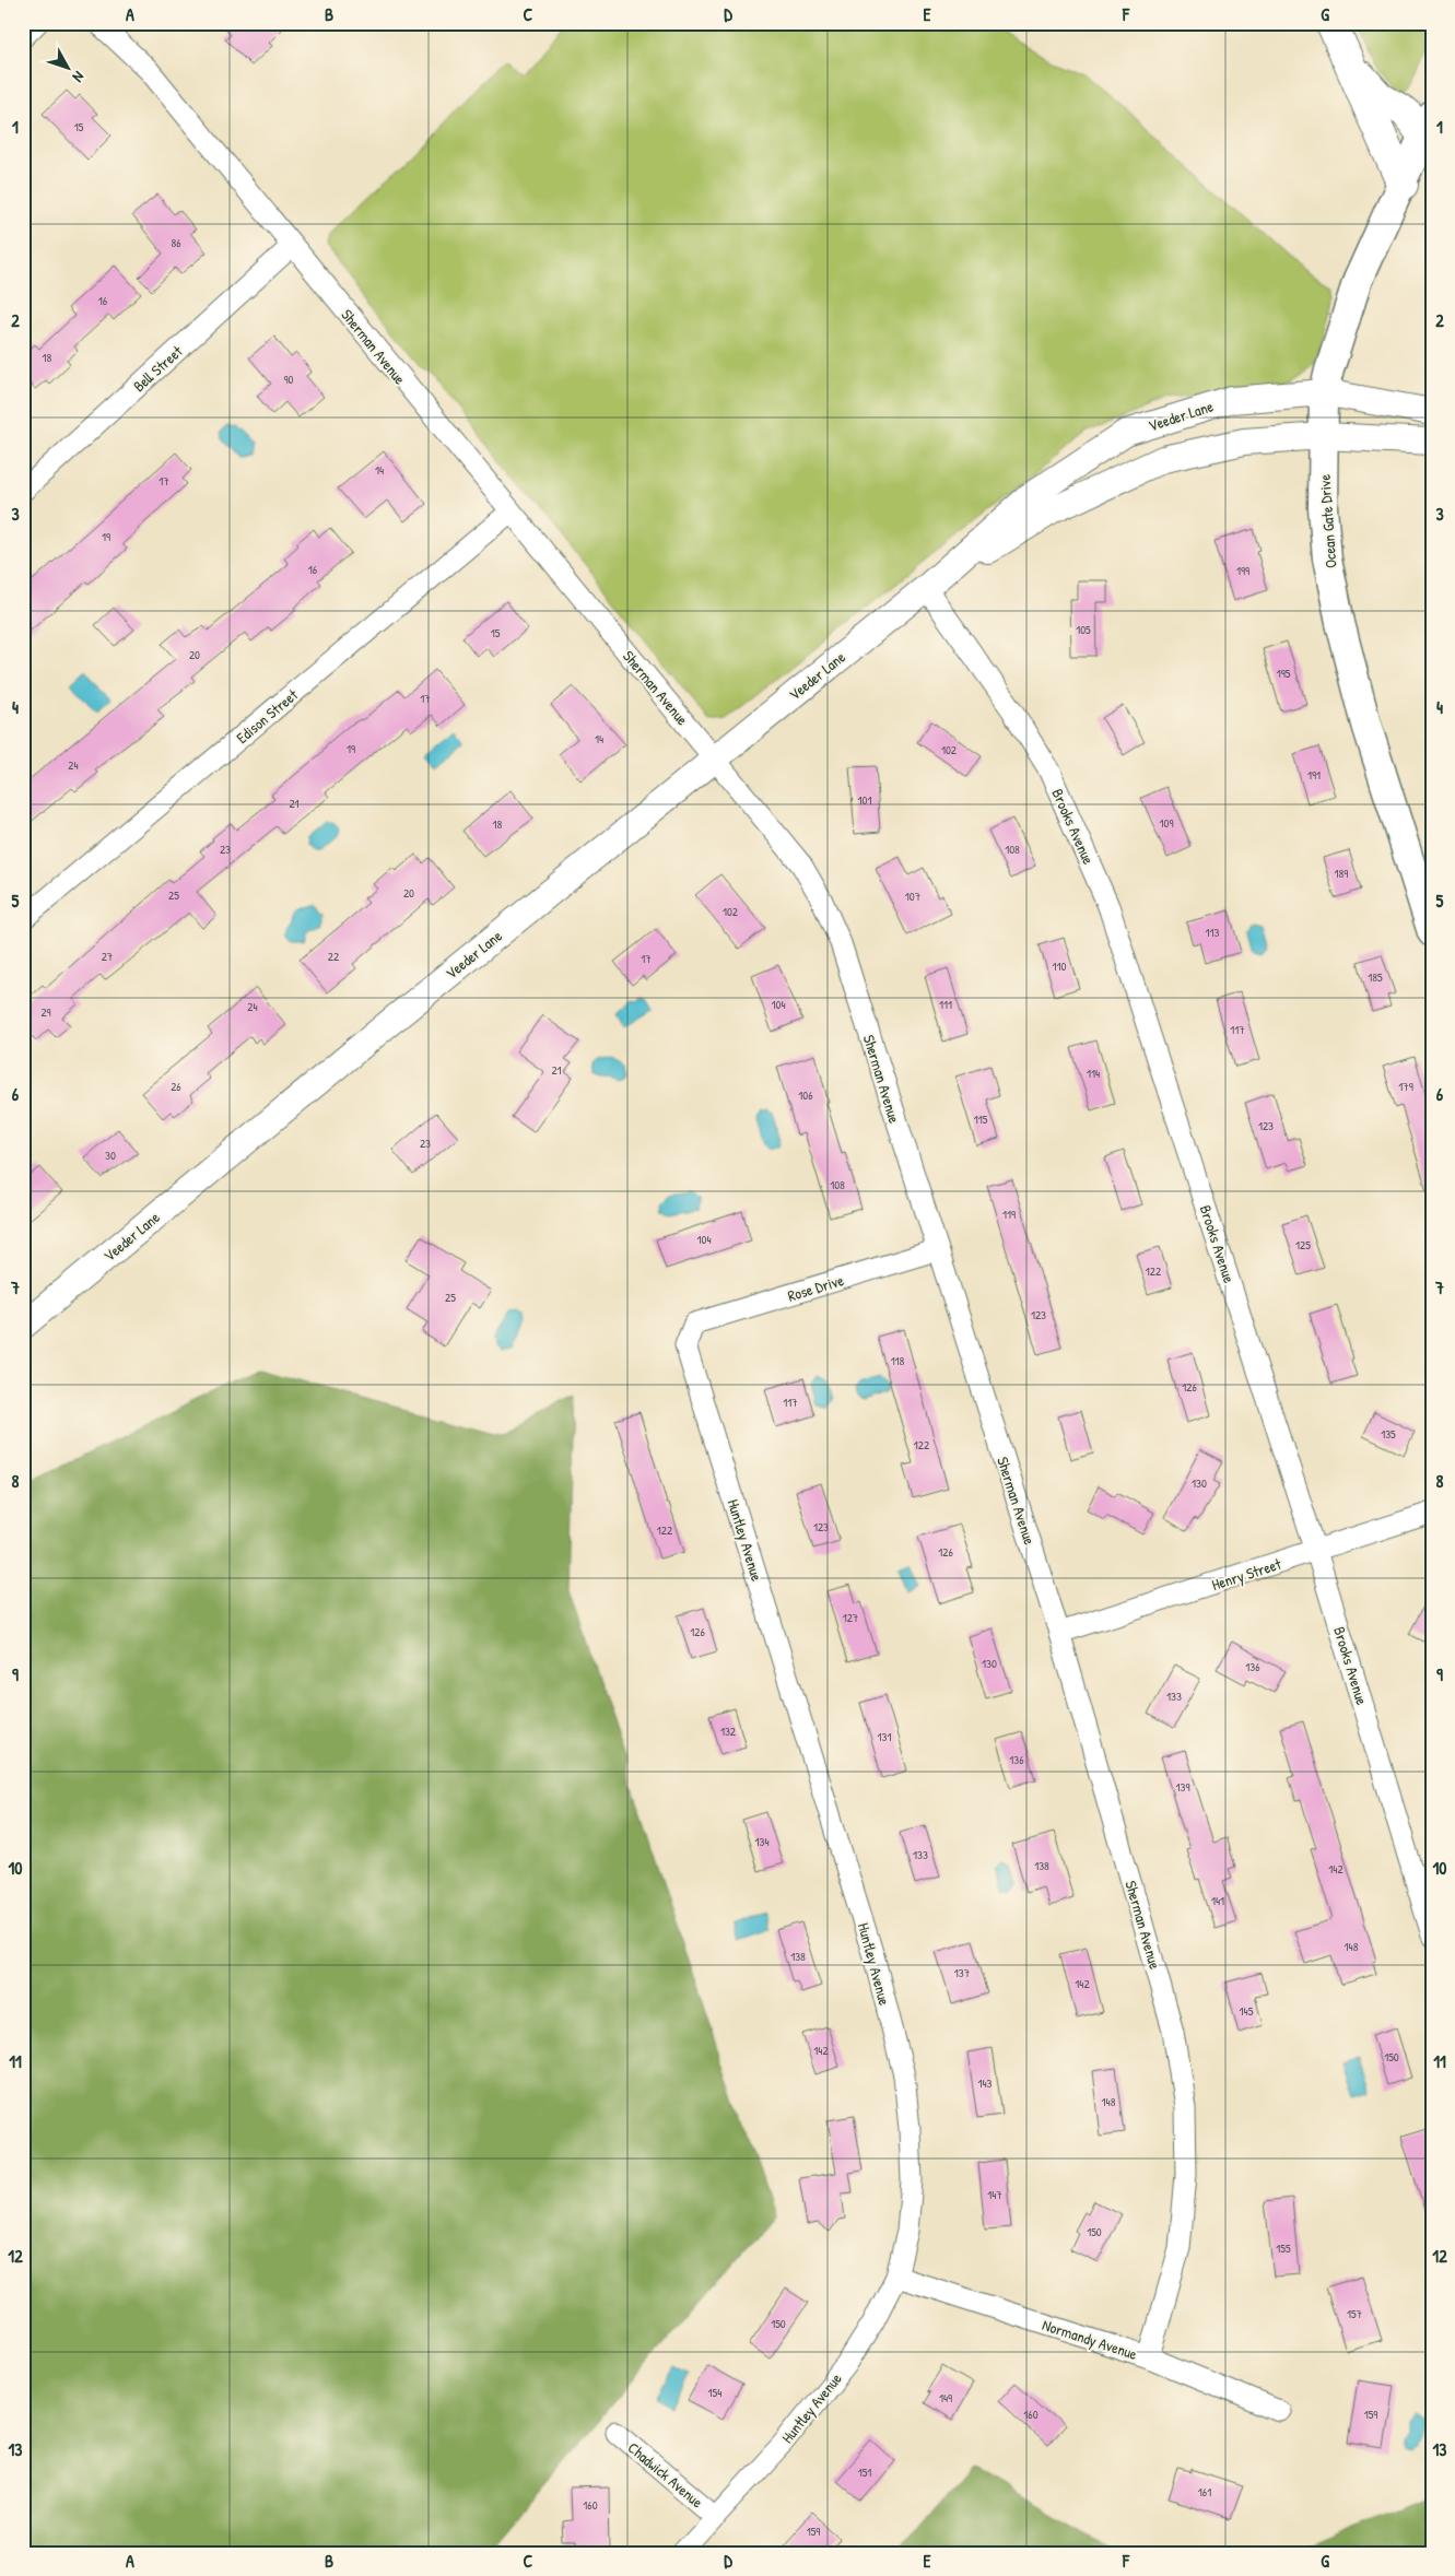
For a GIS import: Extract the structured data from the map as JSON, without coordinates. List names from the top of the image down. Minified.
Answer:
{"streets":{"main road":["Ocean Gate Drive"],"street":["Sherman Avenue","Bell Street","Veeder Lane","Edison Street","Brooks Avenue","Rose Drive","Huntley Avenue","Henry Street","Normandy Avenue","Chadwick Avenue"]},"crossings":[["Sherman Avenue","Bell Street"],["Sherman Avenue","Veeder Lane"],["Sherman Avenue","Edison Street"],["Sherman Avenue","Rose Drive"],["Sherman Avenue","Henry Street"],["Sherman Avenue","Normandy Avenue"],["Veeder Lane","Ocean Gate Drive"],["Veeder Lane","Brooks Avenue"],["Brooks Avenue","Henry Street"],["Rose Drive","Huntley Avenue"],["Huntley Avenue","Normandy Avenue"],["Huntley Avenue","Chadwick Avenue"]],"house_numbers":["15","86","16","18","90","14","17","19","16","199","105","15","20","195","17","14","19","102","24","191","101","21","109","18","23","108","189","20","25","107","102","113","27","22","17","110","185","104","111","24","29","117","21","114","26","179","106","115","123","23","30","108","119","104","125","122","25","123","118","126","117","135","122","130","123","122","126","127","126","130","136","133","132","131","136","139","134","133","138","142","141","148","138","137","142","145","142","150","143","148","147","150","155","157","150","154","149","160","159","151","161","160","159"],"north":"bottom right","grid":{"columns":["A","B","C","D","E","F","G"],"rows":["1","2","3","4","5","6","7","8","9","10","11","12","13"]}}
